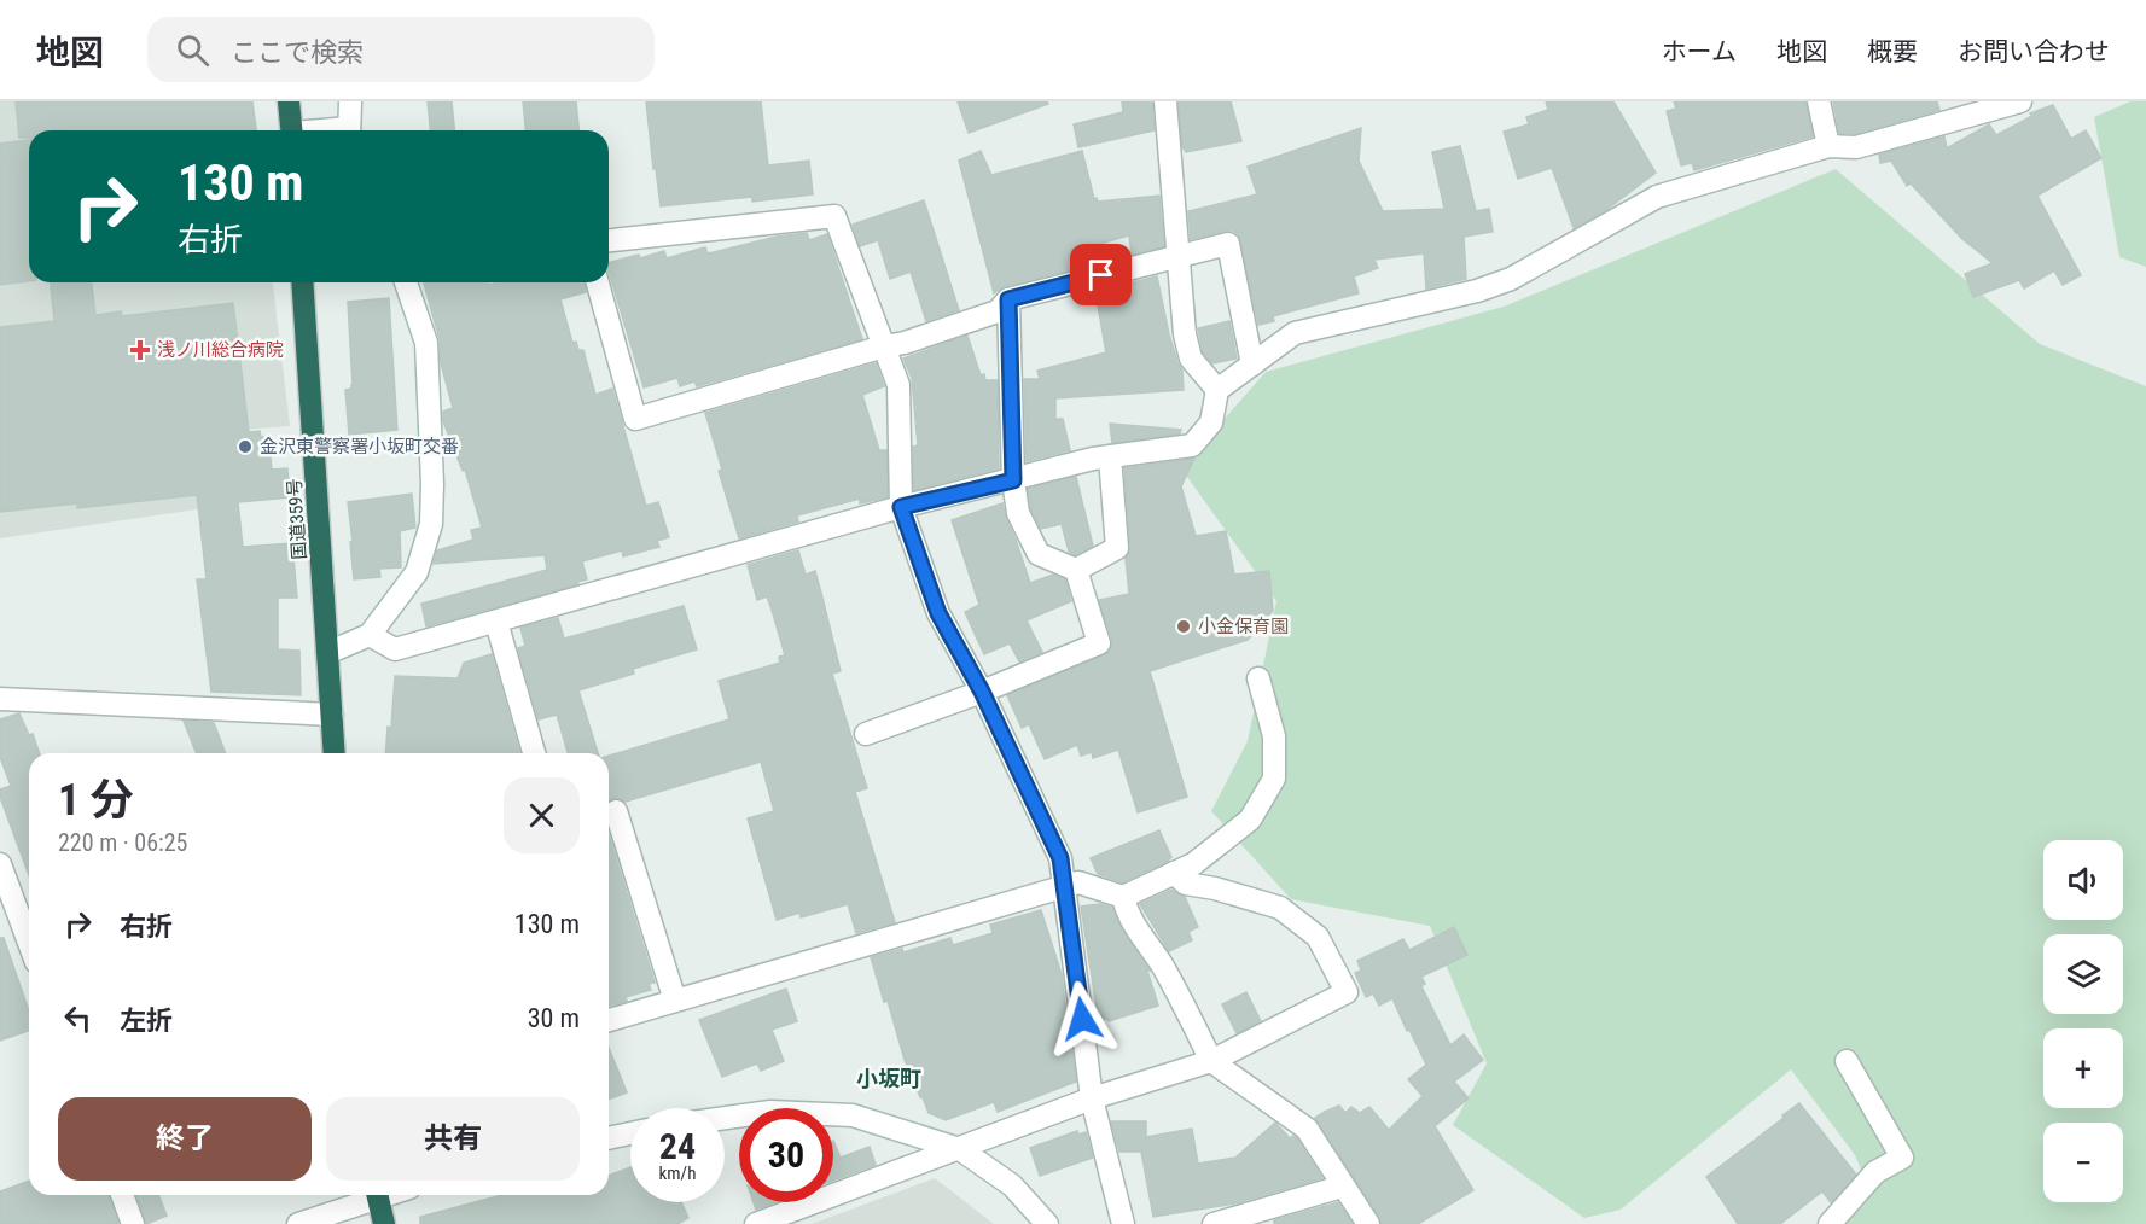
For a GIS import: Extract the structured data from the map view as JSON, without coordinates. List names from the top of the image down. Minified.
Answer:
{"streets":{"highway":["国道359号"]},"districts":["小坂町"],"places":{"health":["浅ノ川総合病院"],"other":["金沢東警察署小坂町交番","小金保育園"]},"page":{"header":"地図","search":"ここで検索","nav":["ホーム","地図","概要","お問い合わせ"],"turn":["130 m","右折"],"heading":["1 分","220 m · 06:25"],"map_buttons":["+","−"],"list":[{"name":"右折","value":"130 m"},{"name":"左折","value":"30 m"}],"buttons":["終了","共有"],"speed":"24 km/h","limit":"30"}}
